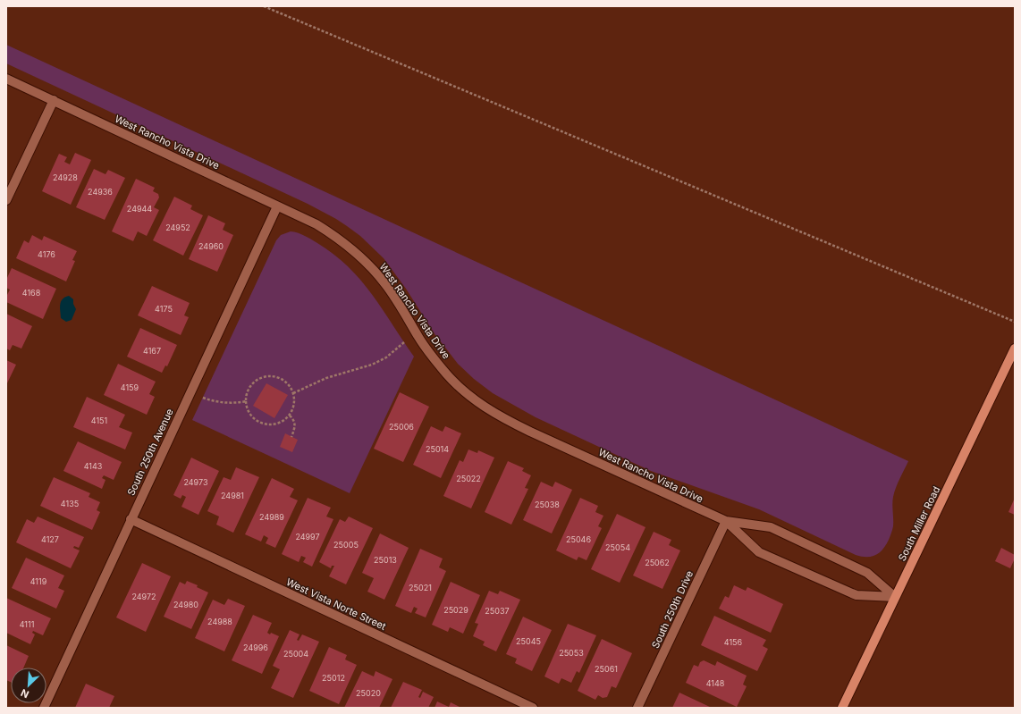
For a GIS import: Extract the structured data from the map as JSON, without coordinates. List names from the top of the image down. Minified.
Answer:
{"streets":{"main road":["South Miller Road"],"street":["West Rancho Vista Drive","South 250th Avenue","West Vista Norte Street","South 250th Drive"]},"crossings":[["West Rancho Vista Drive","South 250th Avenue"],["West Rancho Vista Drive","South Miller Road"],["West Rancho Vista Drive","South 250th Drive"],["South 250th Avenue","West Vista Norte Street"]],"house_numbers":["24928","24936","24944","24952","24960","4176","4168","4175","4167","4159","4151","25006","25014","4143","25022","24973","24981","4135","25038","24989","24997","4127","25046","25005","25054","25013","25062","4119","25021","24972","24980","25029","25037","24988","4111","25045","4156","24996","25053","25004","25061","25012","4148","25020"],"north":"bottom left"}
